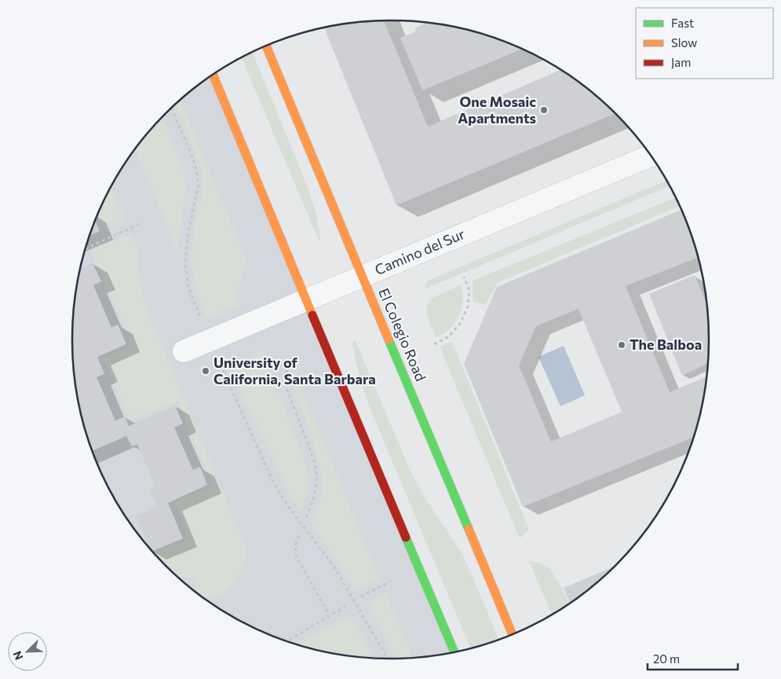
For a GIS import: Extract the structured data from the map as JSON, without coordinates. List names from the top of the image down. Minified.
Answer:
{"streets":{"main road":["El Colegio Road"],"street":["Camino del Sur"]},"crossings":[["Camino del Sur","El Colegio Road"]],"places":["One Mosaic Apartments","The Balboa","University of California, Santa Barbara"],"legend":["Fast","Slow","Jam"],"scale_bar":"20 m","north":"bottom left"}
